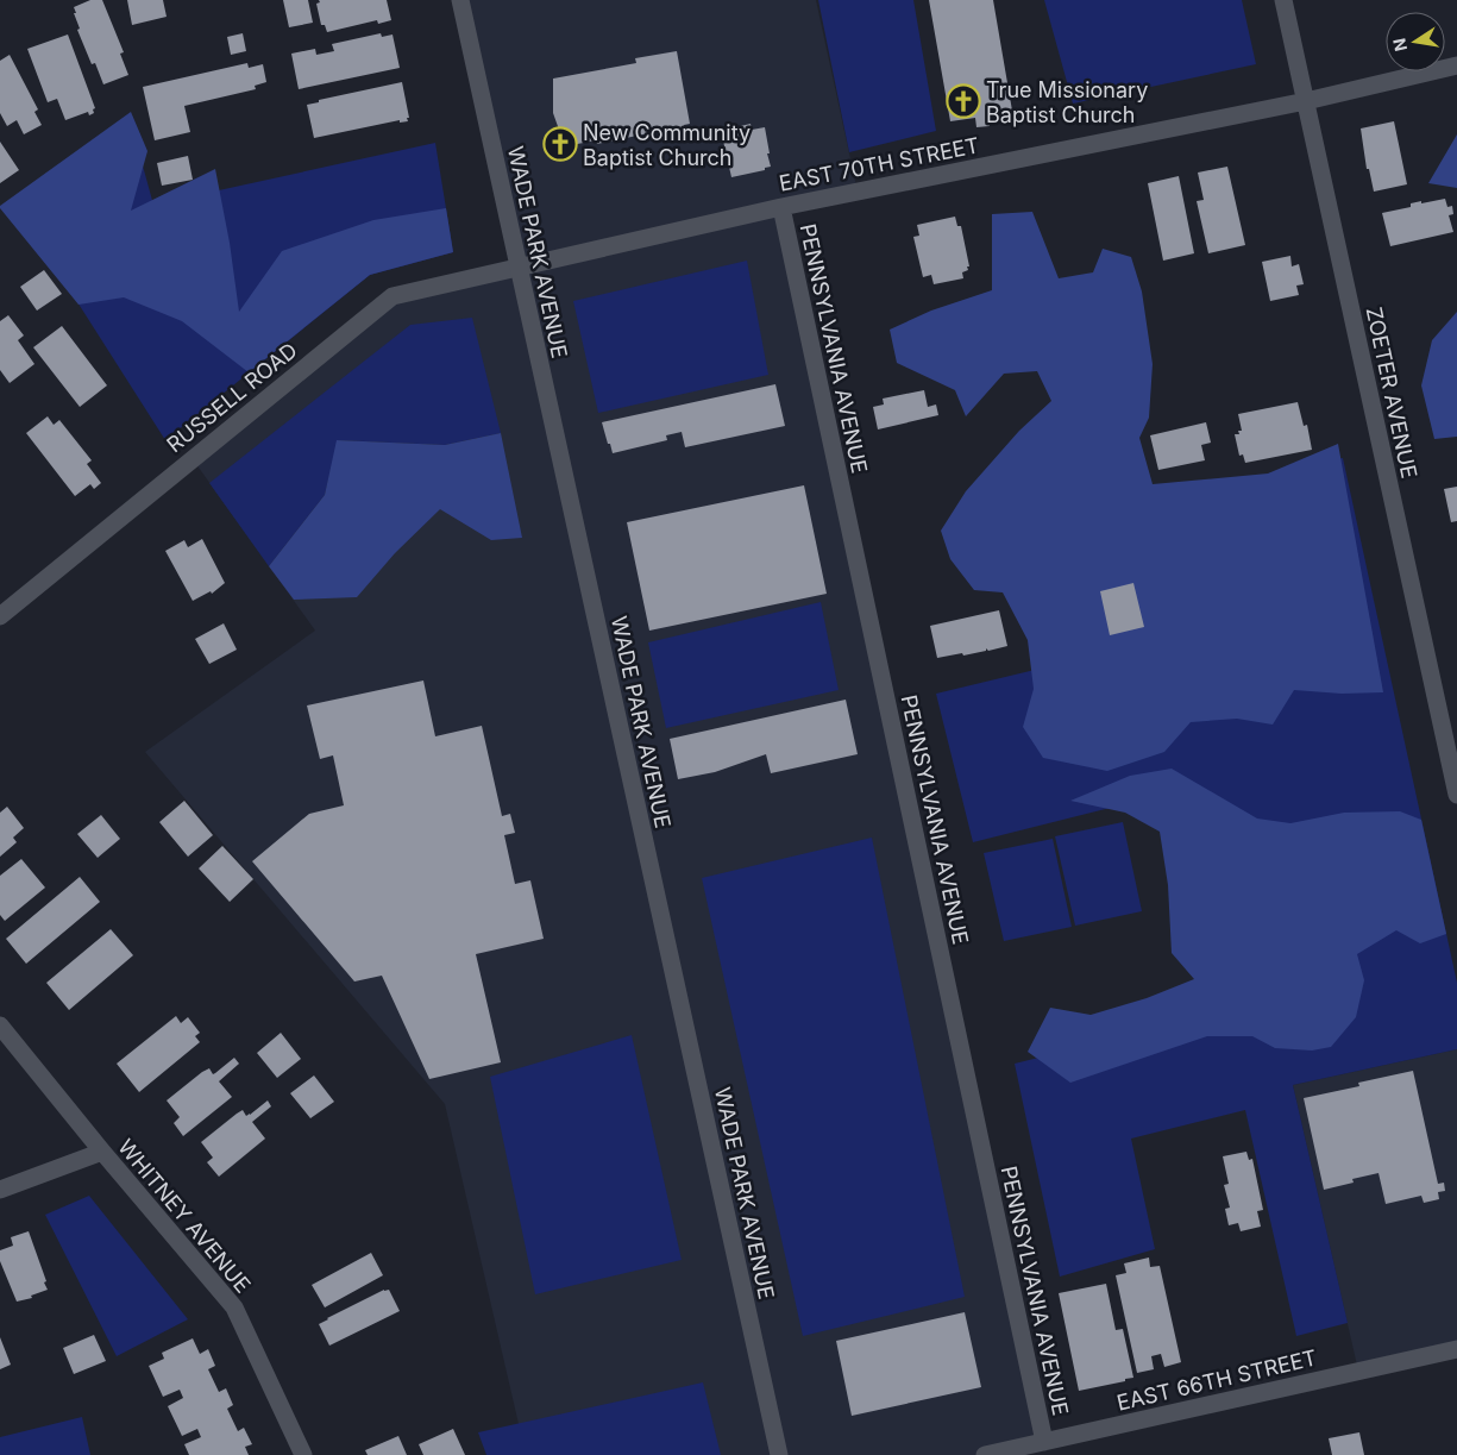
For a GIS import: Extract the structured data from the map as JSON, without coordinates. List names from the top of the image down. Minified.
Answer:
{"streets":{"street":["EAST 70TH STREET","WADE PARK AVENUE","PENNSYLVANIA AVENUE","ZOETER AVENUE","RUSSELL ROAD","WHITNEY AVENUE","EAST 66TH STREET"]},"crossings":[["EAST 70TH STREET","WADE PARK AVENUE"],["EAST 70TH STREET","PENNSYLVANIA AVENUE"],["EAST 70TH STREET","ZOETER AVENUE"],["EAST 70TH STREET","RUSSELL ROAD"],["WADE PARK AVENUE","RUSSELL ROAD"],["PENNSYLVANIA AVENUE","EAST 66TH STREET"]],"places":{"church":["True Missionary Baptist Church","New Community Baptist Church"]},"north":"left"}
